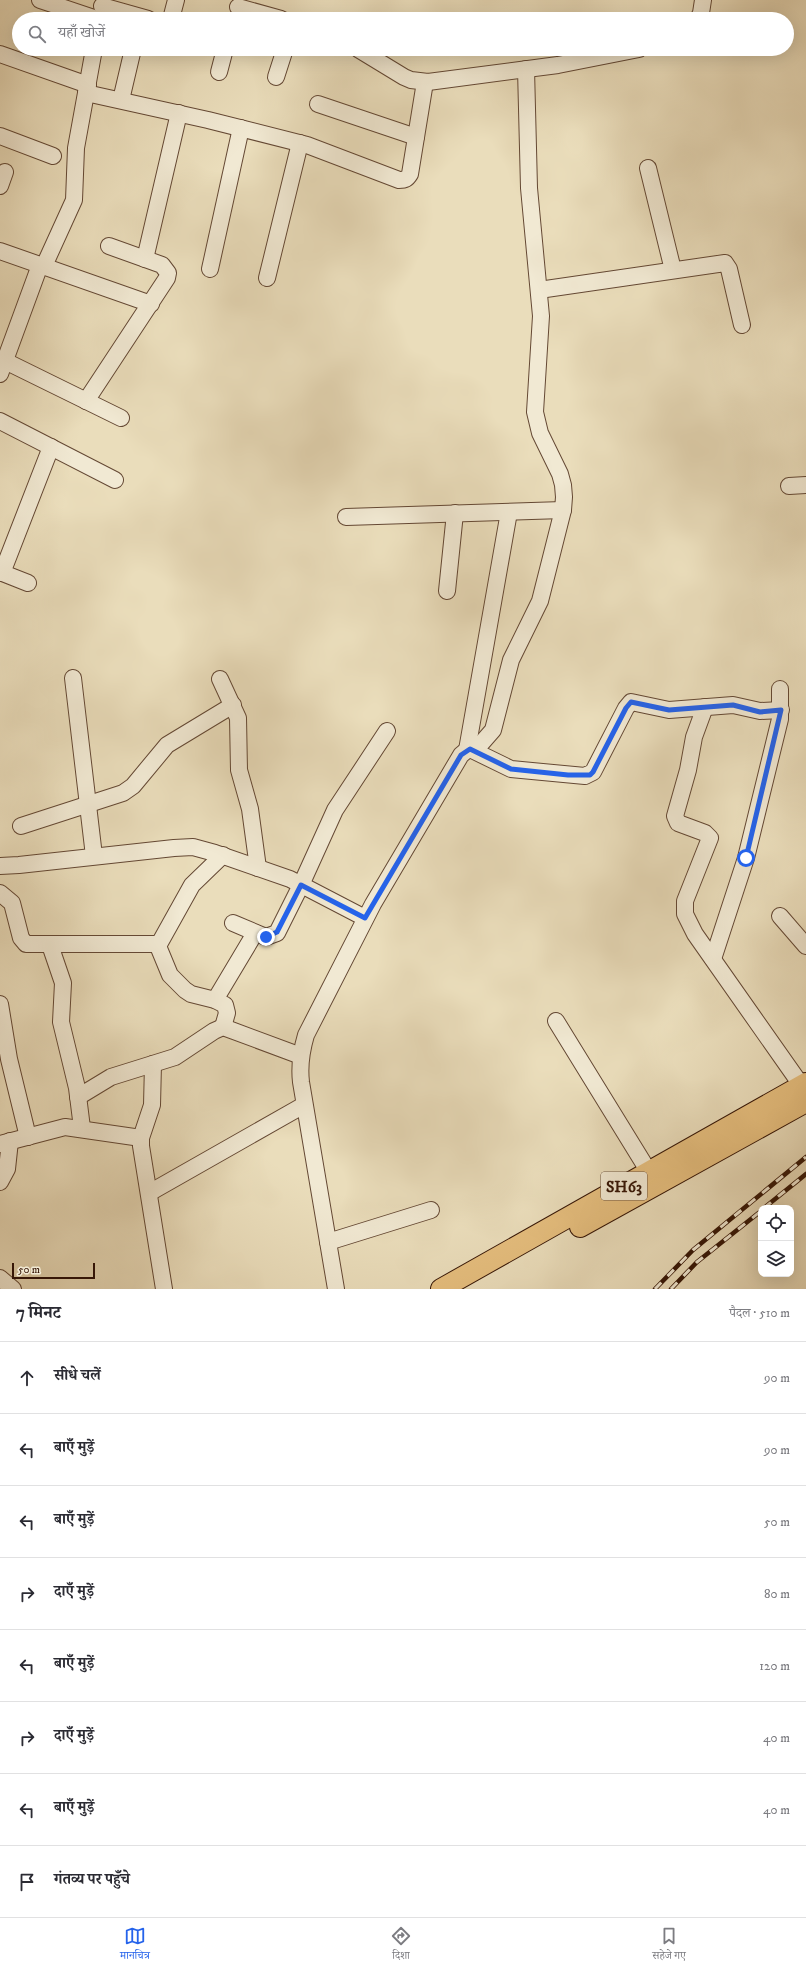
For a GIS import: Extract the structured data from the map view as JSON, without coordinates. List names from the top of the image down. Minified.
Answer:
{"streets":{"main road":["SH63"]},"scale_bar":"50 m","page":{"search":"यहाँ खोजें","scale":"50 m","heading":["7 मिनट","पैदल · 510 m"],"list":[["सीधे चलें","90 m"],["बाएँ मुड़ें","90 m"],["बाएँ मुड़ें","50 m"],["दाएँ मुड़ें","80 m"],["बाएँ मुड़ें","120 m"],["दाएँ मुड़ें","40 m"],["बाएँ मुड़ें","40 m"],"गंतव्य पर पहुँचे"],"nav":["मानचित्र","दिशा","सहेजे गए"]}}
